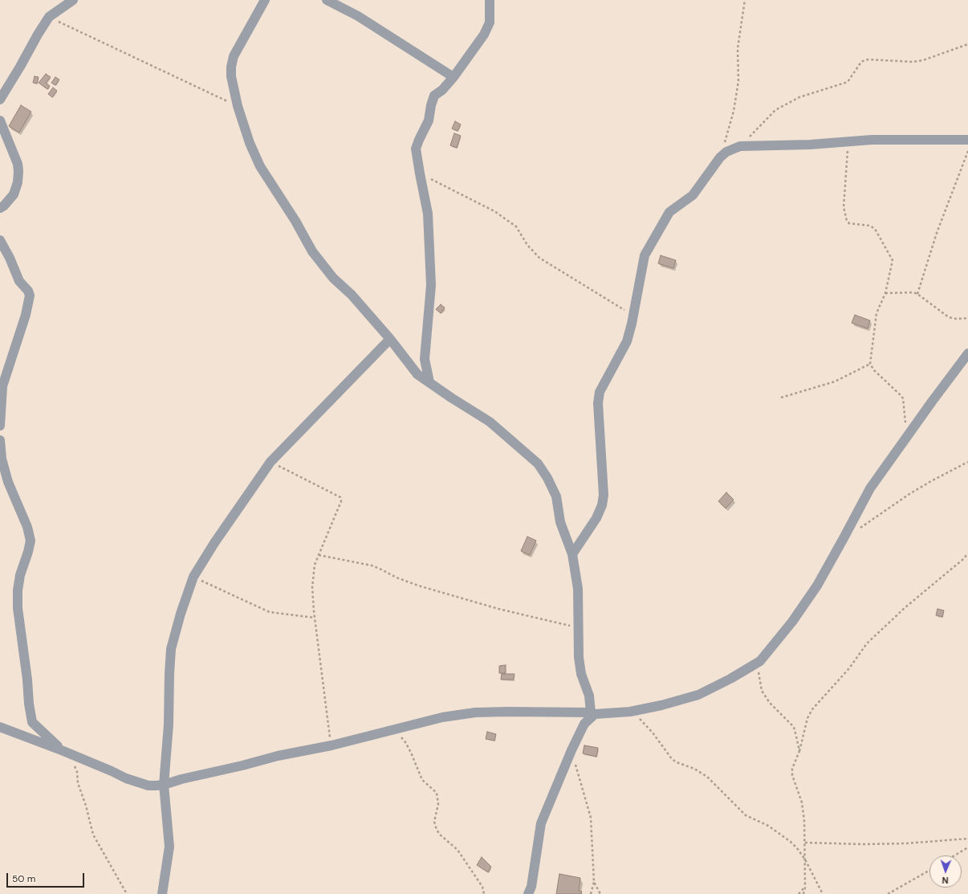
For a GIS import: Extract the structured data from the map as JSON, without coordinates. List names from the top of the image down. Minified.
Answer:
{"scale_bar":"50 m","north":"bottom"}
